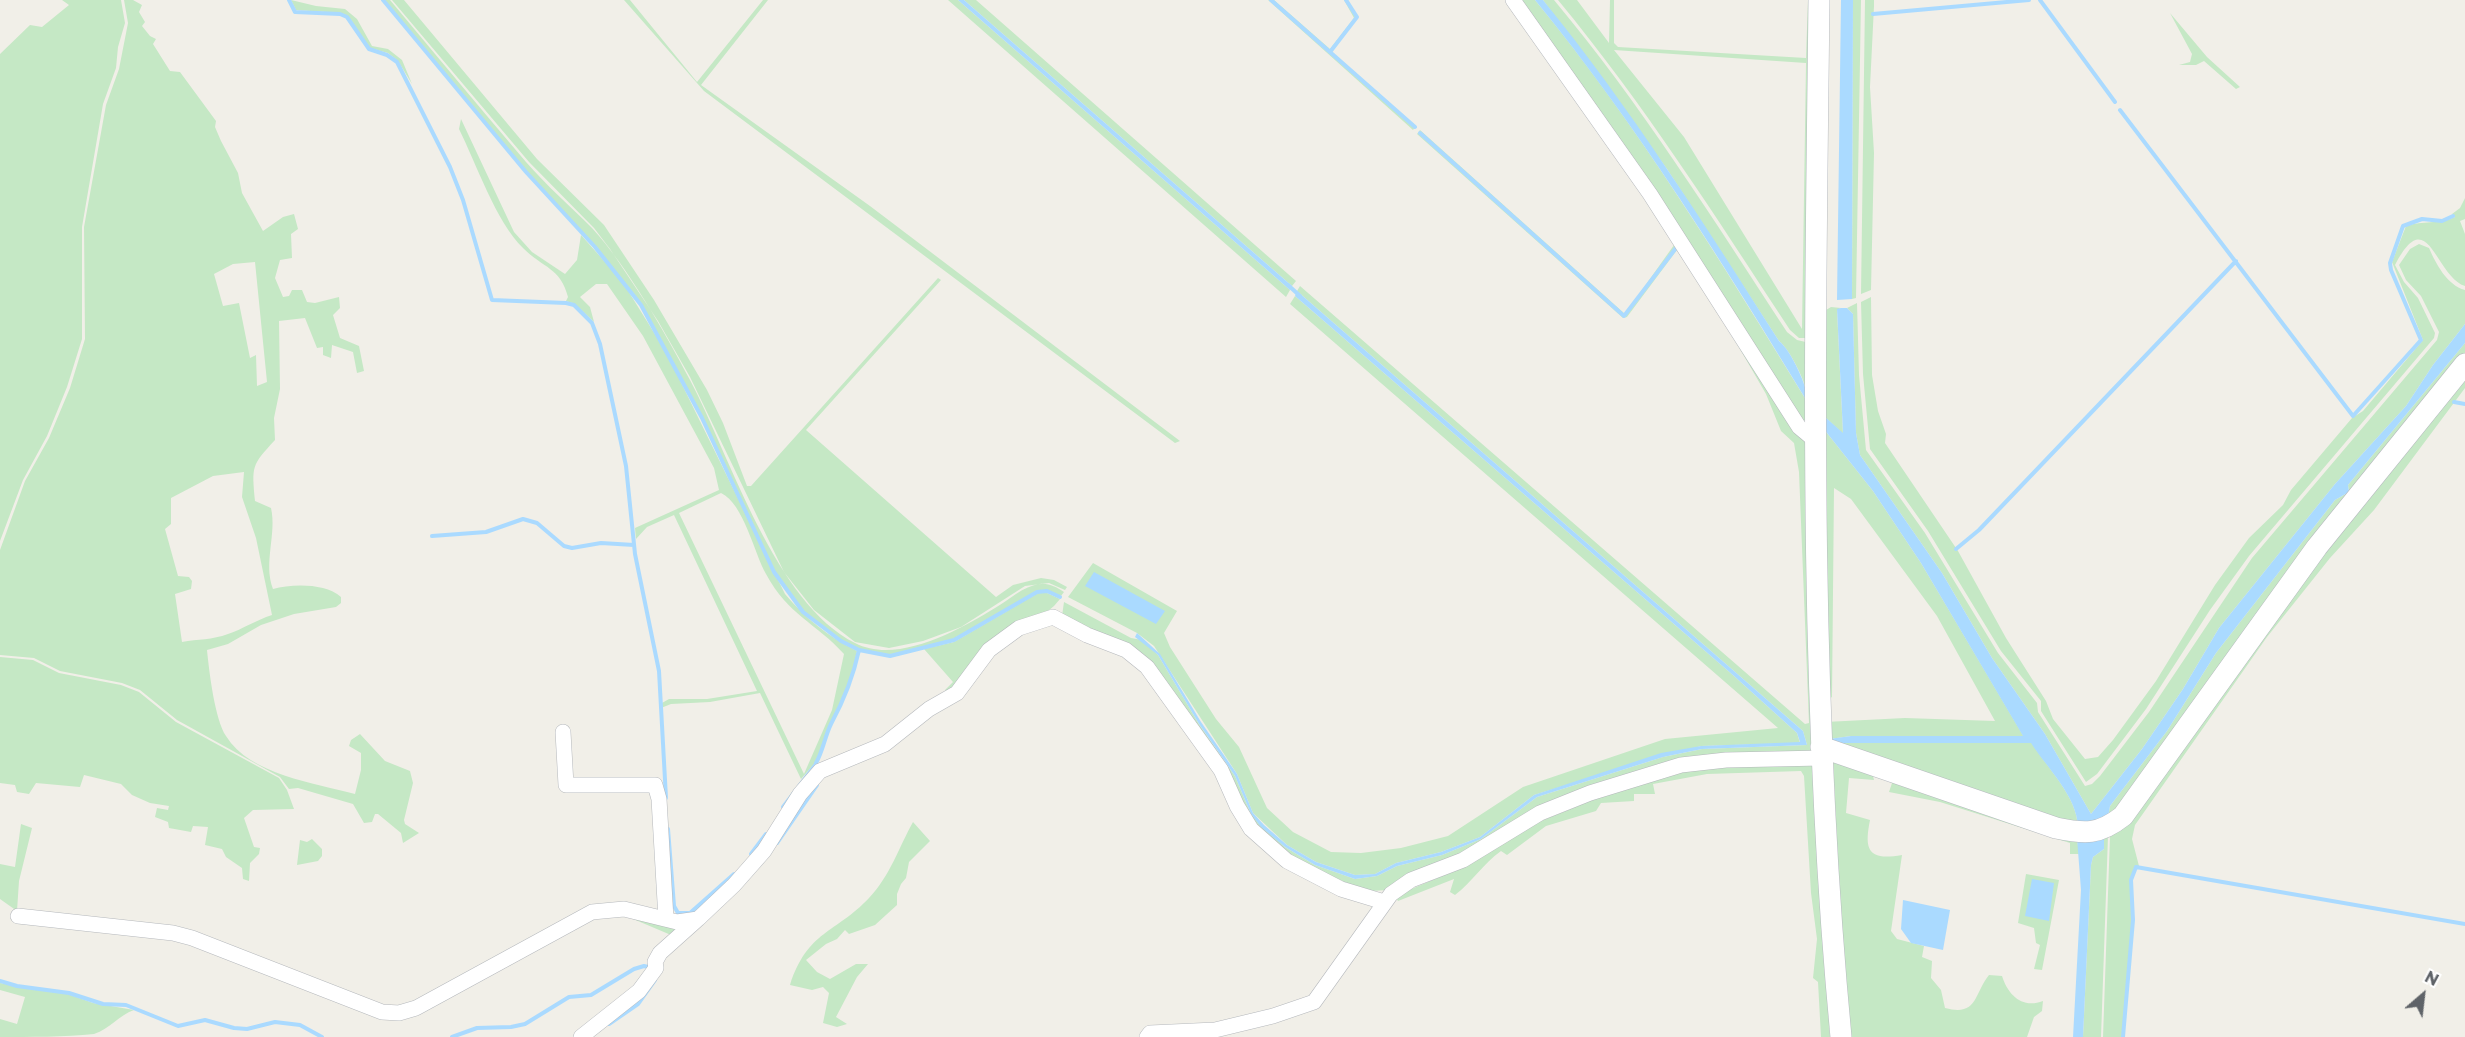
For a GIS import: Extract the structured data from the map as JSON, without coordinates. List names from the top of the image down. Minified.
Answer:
{"north":"top right"}
